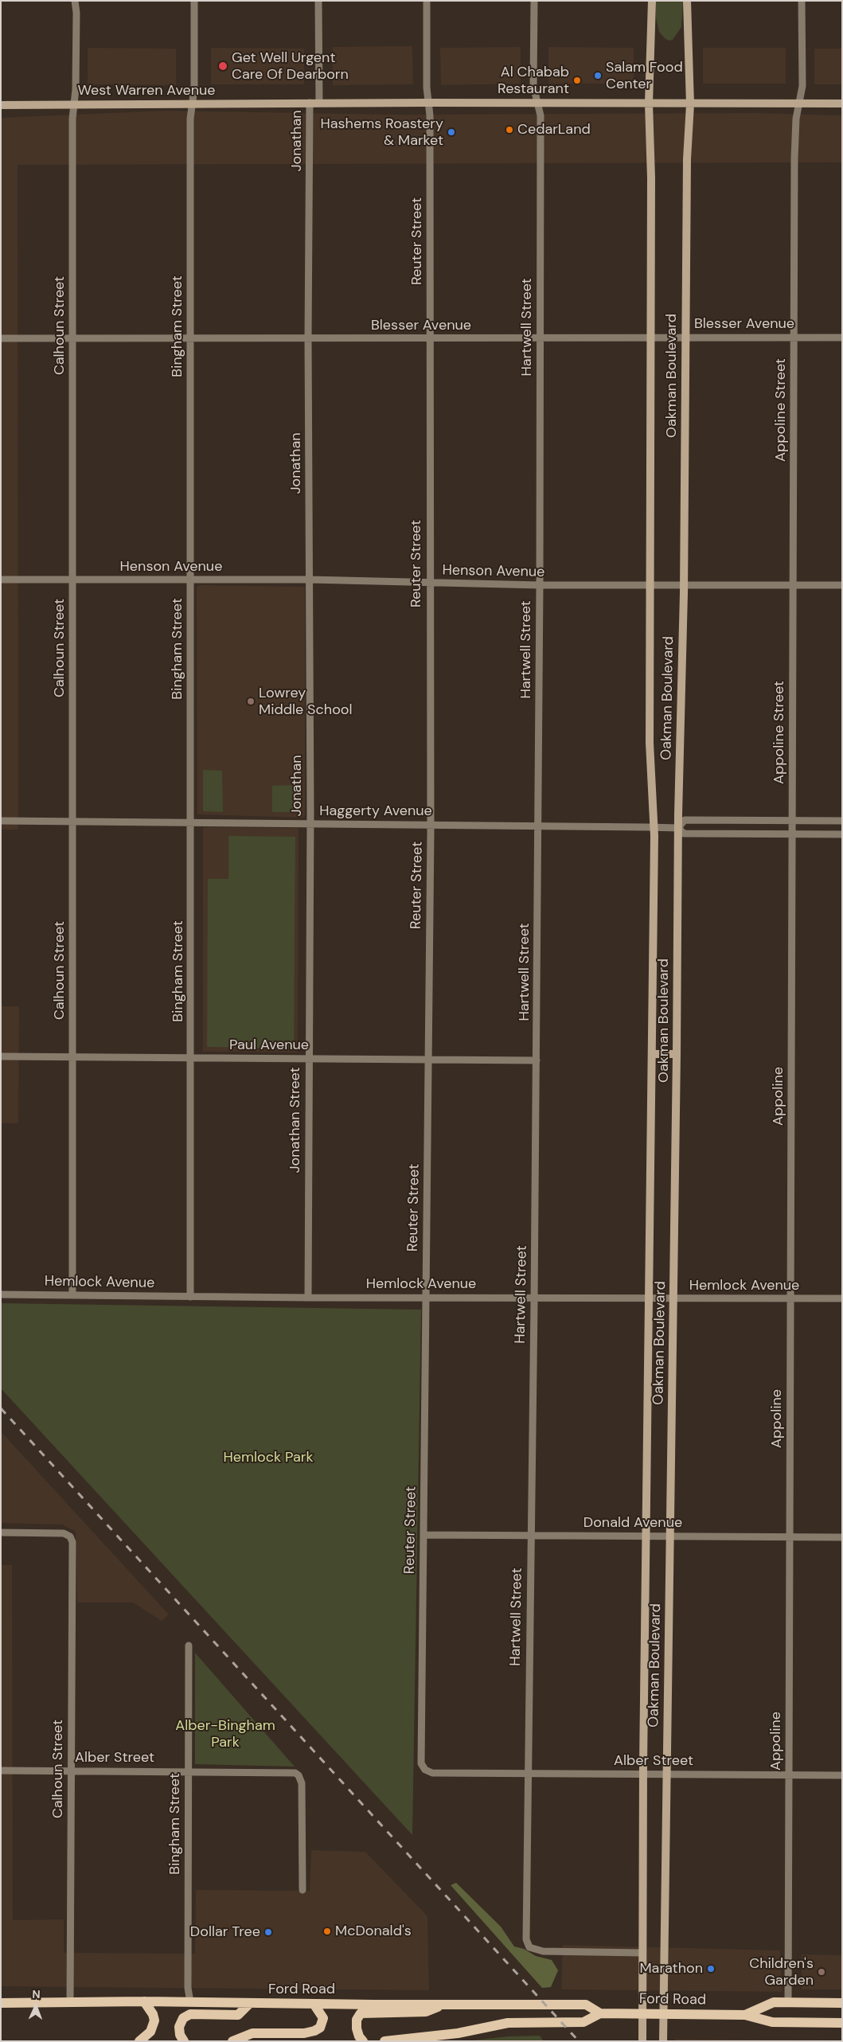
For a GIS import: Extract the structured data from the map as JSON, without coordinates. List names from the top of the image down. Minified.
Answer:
{"streets":{"main road":["Ford Road"],"street":["West Warren Avenue","Jonathan","Reuter Street","Blesser Avenue","Calhoun Street","Bingham Street","Hartwell Street","Oakman Boulevard","Appoline Street","Henson Avenue","Haggerty Avenue","Paul Avenue","Appoline","Jonathan Street","Hemlock Avenue","Donald Avenue","Alber Street"]},"crossings":[["West Warren Avenue","Jonathan"],["West Warren Avenue","Reuter Street"],["West Warren Avenue","Calhoun Street"],["West Warren Avenue","Bingham Street"],["West Warren Avenue","Hartwell Street"],["West Warren Avenue","Oakman Boulevard"],["West Warren Avenue","Appoline Street"],["Jonathan","Blesser Avenue"],["Jonathan","Henson Avenue"],["Jonathan","Haggerty Avenue"],["Jonathan","Jonathan Street"],["Reuter Street","Blesser Avenue"],["Reuter Street","Henson Avenue"],["Reuter Street","Haggerty Avenue"],["Reuter Street","Paul Avenue"],["Reuter Street","Hemlock Avenue"],["Reuter Street","Donald Avenue"],["Reuter Street","Alber Street"],["Blesser Avenue","Calhoun Street"],["Blesser Avenue","Bingham Street"],["Blesser Avenue","Hartwell Street"],["Blesser Avenue","Oakman Boulevard"],["Blesser Avenue","Appoline Street"],["Calhoun Street","Henson Avenue"],["Calhoun Street","Haggerty Avenue"],["Calhoun Street","Paul Avenue"],["Calhoun Street","Hemlock Avenue"],["Calhoun Street","Alber Street"],["Calhoun Street","Ford Road"],["Bingham Street","Henson Avenue"],["Bingham Street","Haggerty Avenue"],["Bingham Street","Paul Avenue"],["Bingham Street","Hemlock Avenue"],["Bingham Street","Alber Street"],["Bingham Street","Ford Road"],["Hartwell Street","Oakman Boulevard"],["Hartwell Street","Henson Avenue"],["Hartwell Street","Haggerty Avenue"],["Hartwell Street","Paul Avenue"],["Hartwell Street","Hemlock Avenue"],["Hartwell Street","Donald Avenue"],["Hartwell Street","Alber Street"],["Oakman Boulevard","Henson Avenue"],["Oakman Boulevard","Haggerty Avenue"],["Oakman Boulevard","Hemlock Avenue"],["Oakman Boulevard","Donald Avenue"],["Oakman Boulevard","Alber Street"],["Oakman Boulevard","Ford Road"],["Appoline Street","Henson Avenue"],["Appoline Street","Haggerty Avenue"],["Appoline Street","Appoline"],["Haggerty Avenue","Appoline"],["Haggerty Avenue","Jonathan Street"],["Paul Avenue","Jonathan Street"],["Appoline","Hemlock Avenue"],["Appoline","Donald Avenue"],["Appoline","Alber Street"],["Appoline","Ford Road"],["Jonathan Street","Hemlock Avenue"]],"parks":["Hemlock Park","Alber-Bingham Park"],"places":["Get Well Urgent Care Of Dearborn","Salam Food Center","Al Chabab Restaurant","CedarLand","Hashems Roastery & Market","Lowrey Middle School","McDonald's","Dollar Tree","Marathon","Children's Garden"],"north":"top"}
